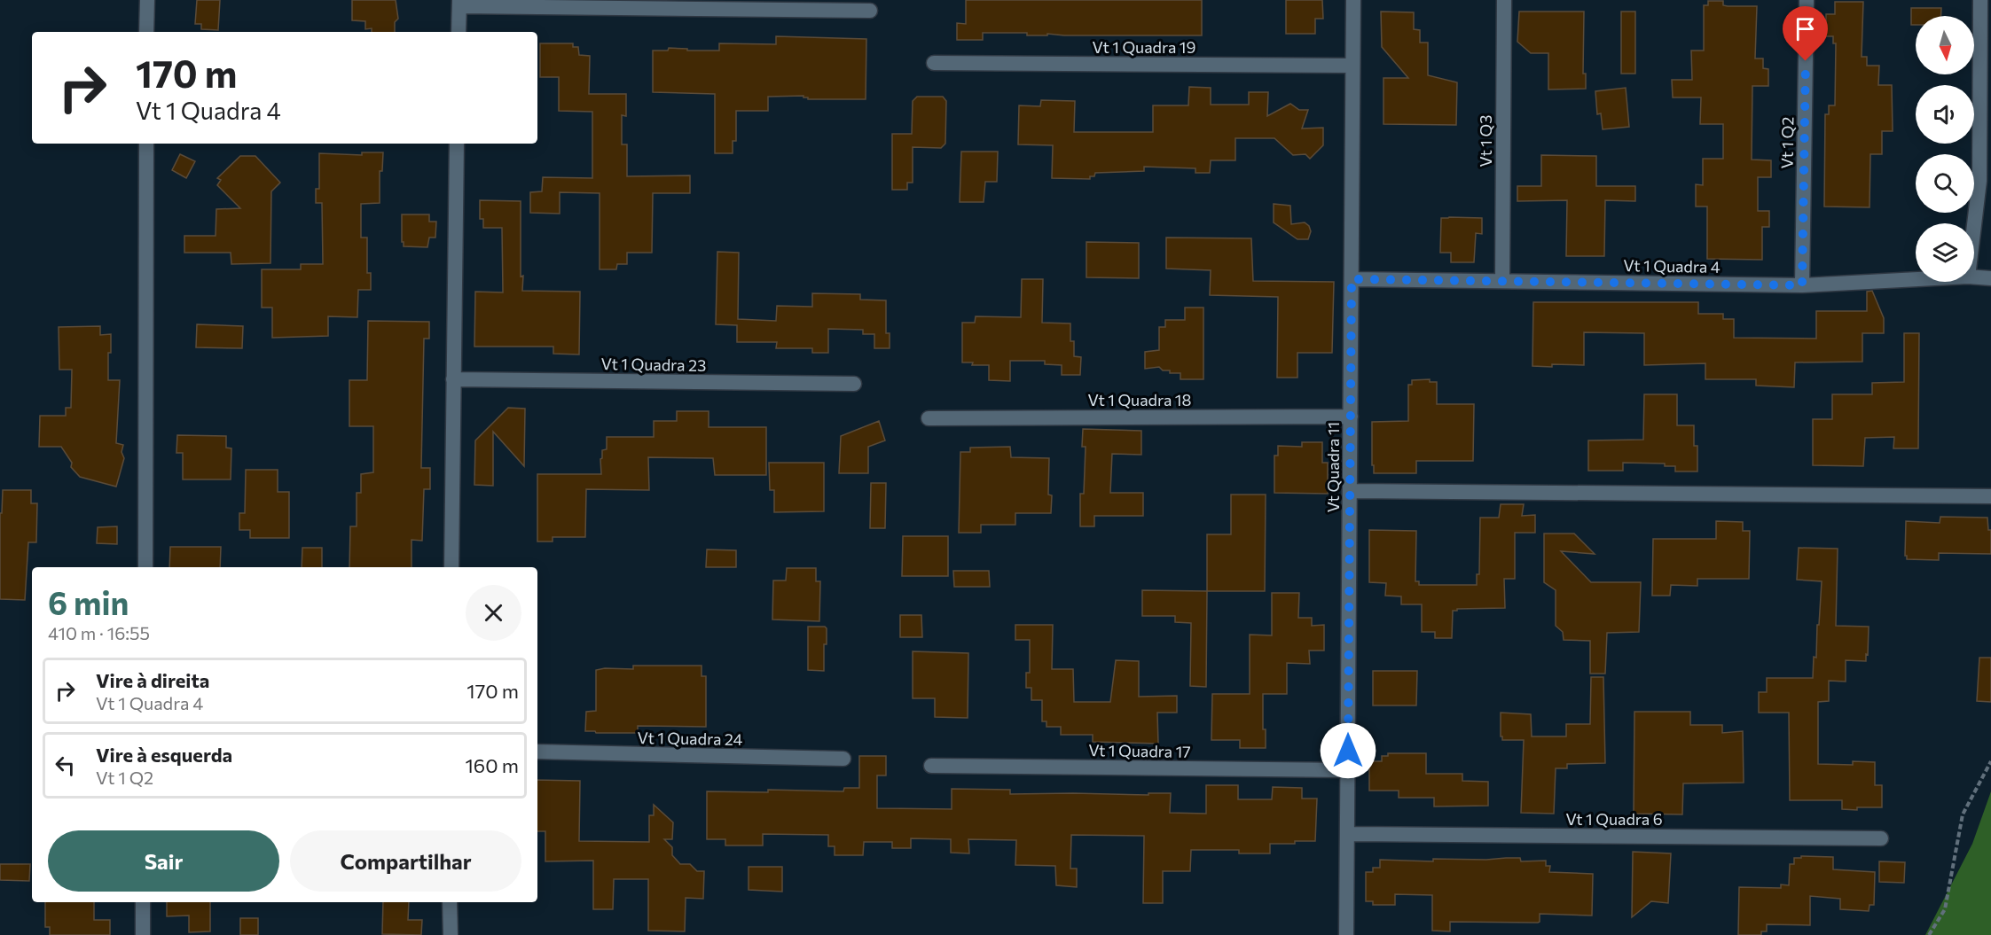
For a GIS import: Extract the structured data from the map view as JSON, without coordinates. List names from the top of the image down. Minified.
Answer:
{"streets":{"street":["Vt 1 Quadra 19","Vt 1 Q3","Vt 1 Q2","Vt 1 Quadra 4","Vt 1 Quadra 23","Vt 1 Quadra 18","Vt Quadra 11","Vt 1 Quadra 24","Vt 1 Quadra 17","Vt 1 Quadra 6"]},"crossings":[["Vt 1 Quadra 19","Vt Quadra 11"],["Vt 1 Q3","Vt 1 Quadra 4"],["Vt 1 Q2","Vt 1 Quadra 4"],["Vt 1 Quadra 4","Vt Quadra 11"],["Vt 1 Quadra 18","Vt Quadra 11"],["Vt Quadra 11","Vt 1 Quadra 17"],["Vt Quadra 11","Vt 1 Quadra 6"]],"north":"bottom","page":{"turn":["170 m","Vt 1 Quadra 4"],"heading":["6 min","410 m · 16:55"],"list":[{"name":"Vire à direita","note":"Vt 1 Quadra 4","value":"170 m"},{"name":"Vire à esquerda","note":"Vt 1 Q2","value":"160 m"}],"buttons":["Sair","Compartilhar"]}}
